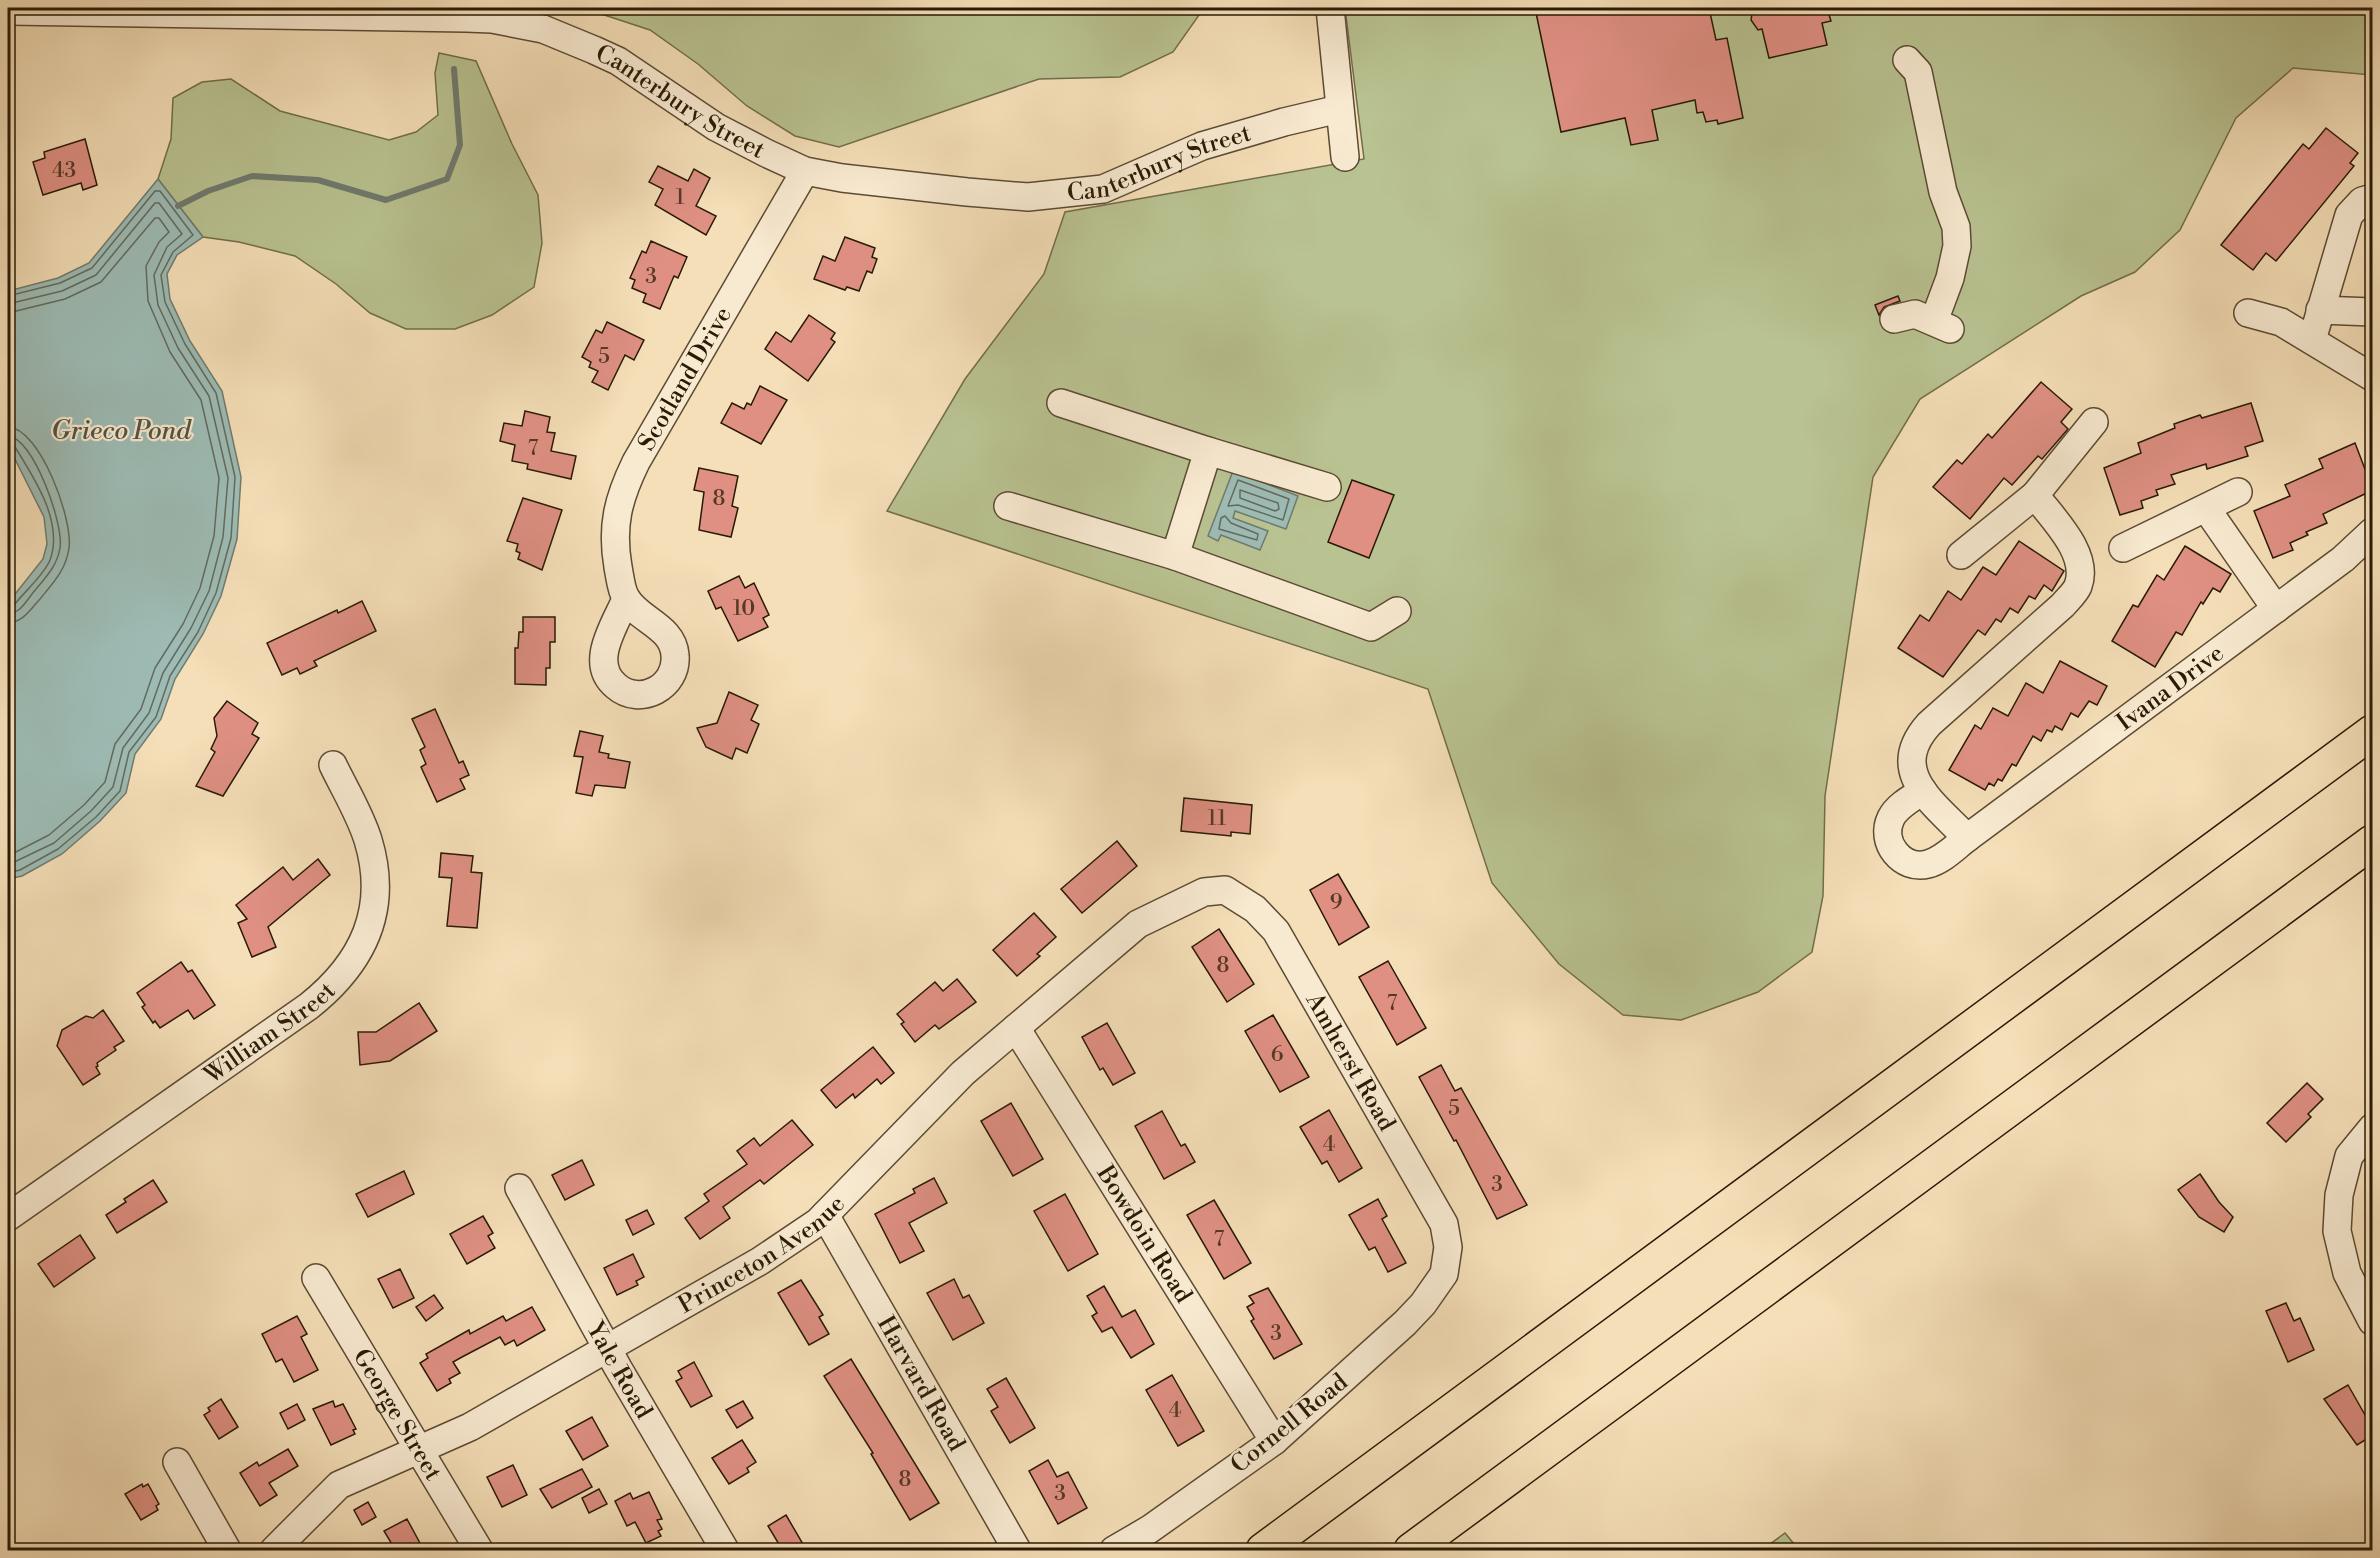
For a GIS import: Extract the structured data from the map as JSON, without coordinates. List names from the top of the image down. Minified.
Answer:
{"streets":{"street":["Canterbury Street","Scotland Drive","Ivana Drive","William Street","Amherst Road","Bowdoin Road","Princeton Avenue","Yale Road","Harvard Road","George Street","Cornell Road"]},"crossings":[["Canterbury Street","Scotland Drive"],["Amherst Road","Princeton Avenue"],["Amherst Road","Cornell Road"],["Bowdoin Road","Princeton Avenue"],["Bowdoin Road","Cornell Road"],["Princeton Avenue","Yale Road"],["Princeton Avenue","Harvard Road"],["Princeton Avenue","George Street"]],"water":["Grieco Pond"],"house_numbers":["43","1","3","5","7","8","10","11","9","8","7","6","5","4","3","7","3","4","8","3"]}
